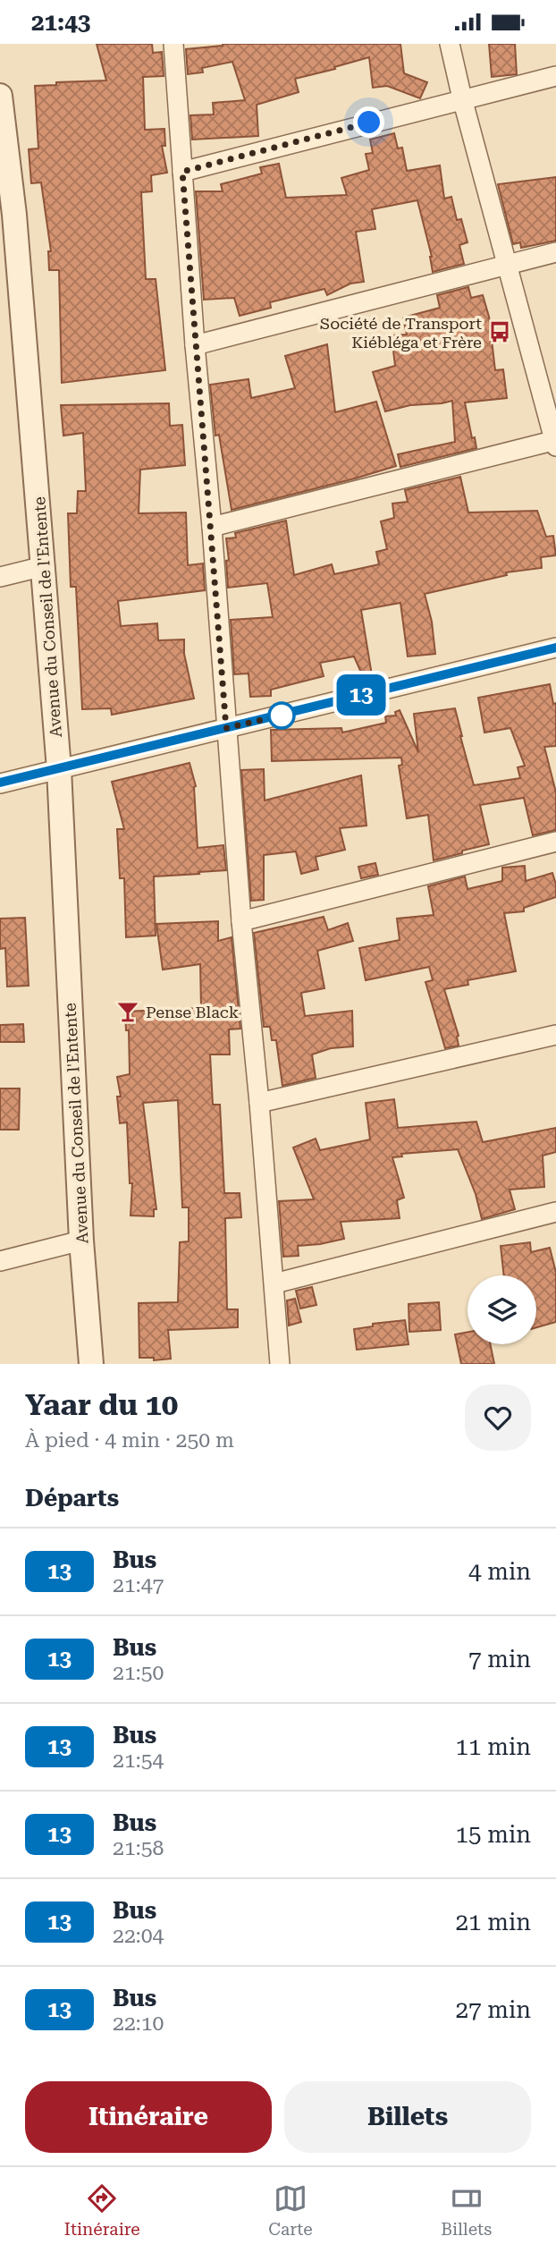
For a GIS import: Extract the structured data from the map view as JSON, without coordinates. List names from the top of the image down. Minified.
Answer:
{"streets":{"street":["Avenue du Conseil de l'Entente"]},"places":{"bus stop":["Société de Transport Kiébléga et Frère"],"bar":["Pense Black"]},"lines":["bus line 13"],"page":{"status":"21:43","on_map":"13","heading":[["Yaar du 10","À pied · 4 min · 250 m"],"Départs"],"list":[{"mark":"13","name":"Bus","note":"21:47","value":"4 min"},{"mark":"13","name":"Bus","note":"21:50","value":"7 min"},{"mark":"13","name":"Bus","note":"21:54","value":"11 min"},{"mark":"13","name":"Bus","note":"21:58","value":"15 min"},{"mark":"13","name":"Bus","note":"22:04","value":"21 min"},{"mark":"13","name":"Bus","note":"22:10","value":"27 min"}],"buttons":["Itinéraire","Billets"],"tabs":["Itinéraire","Carte","Billets"]}}
